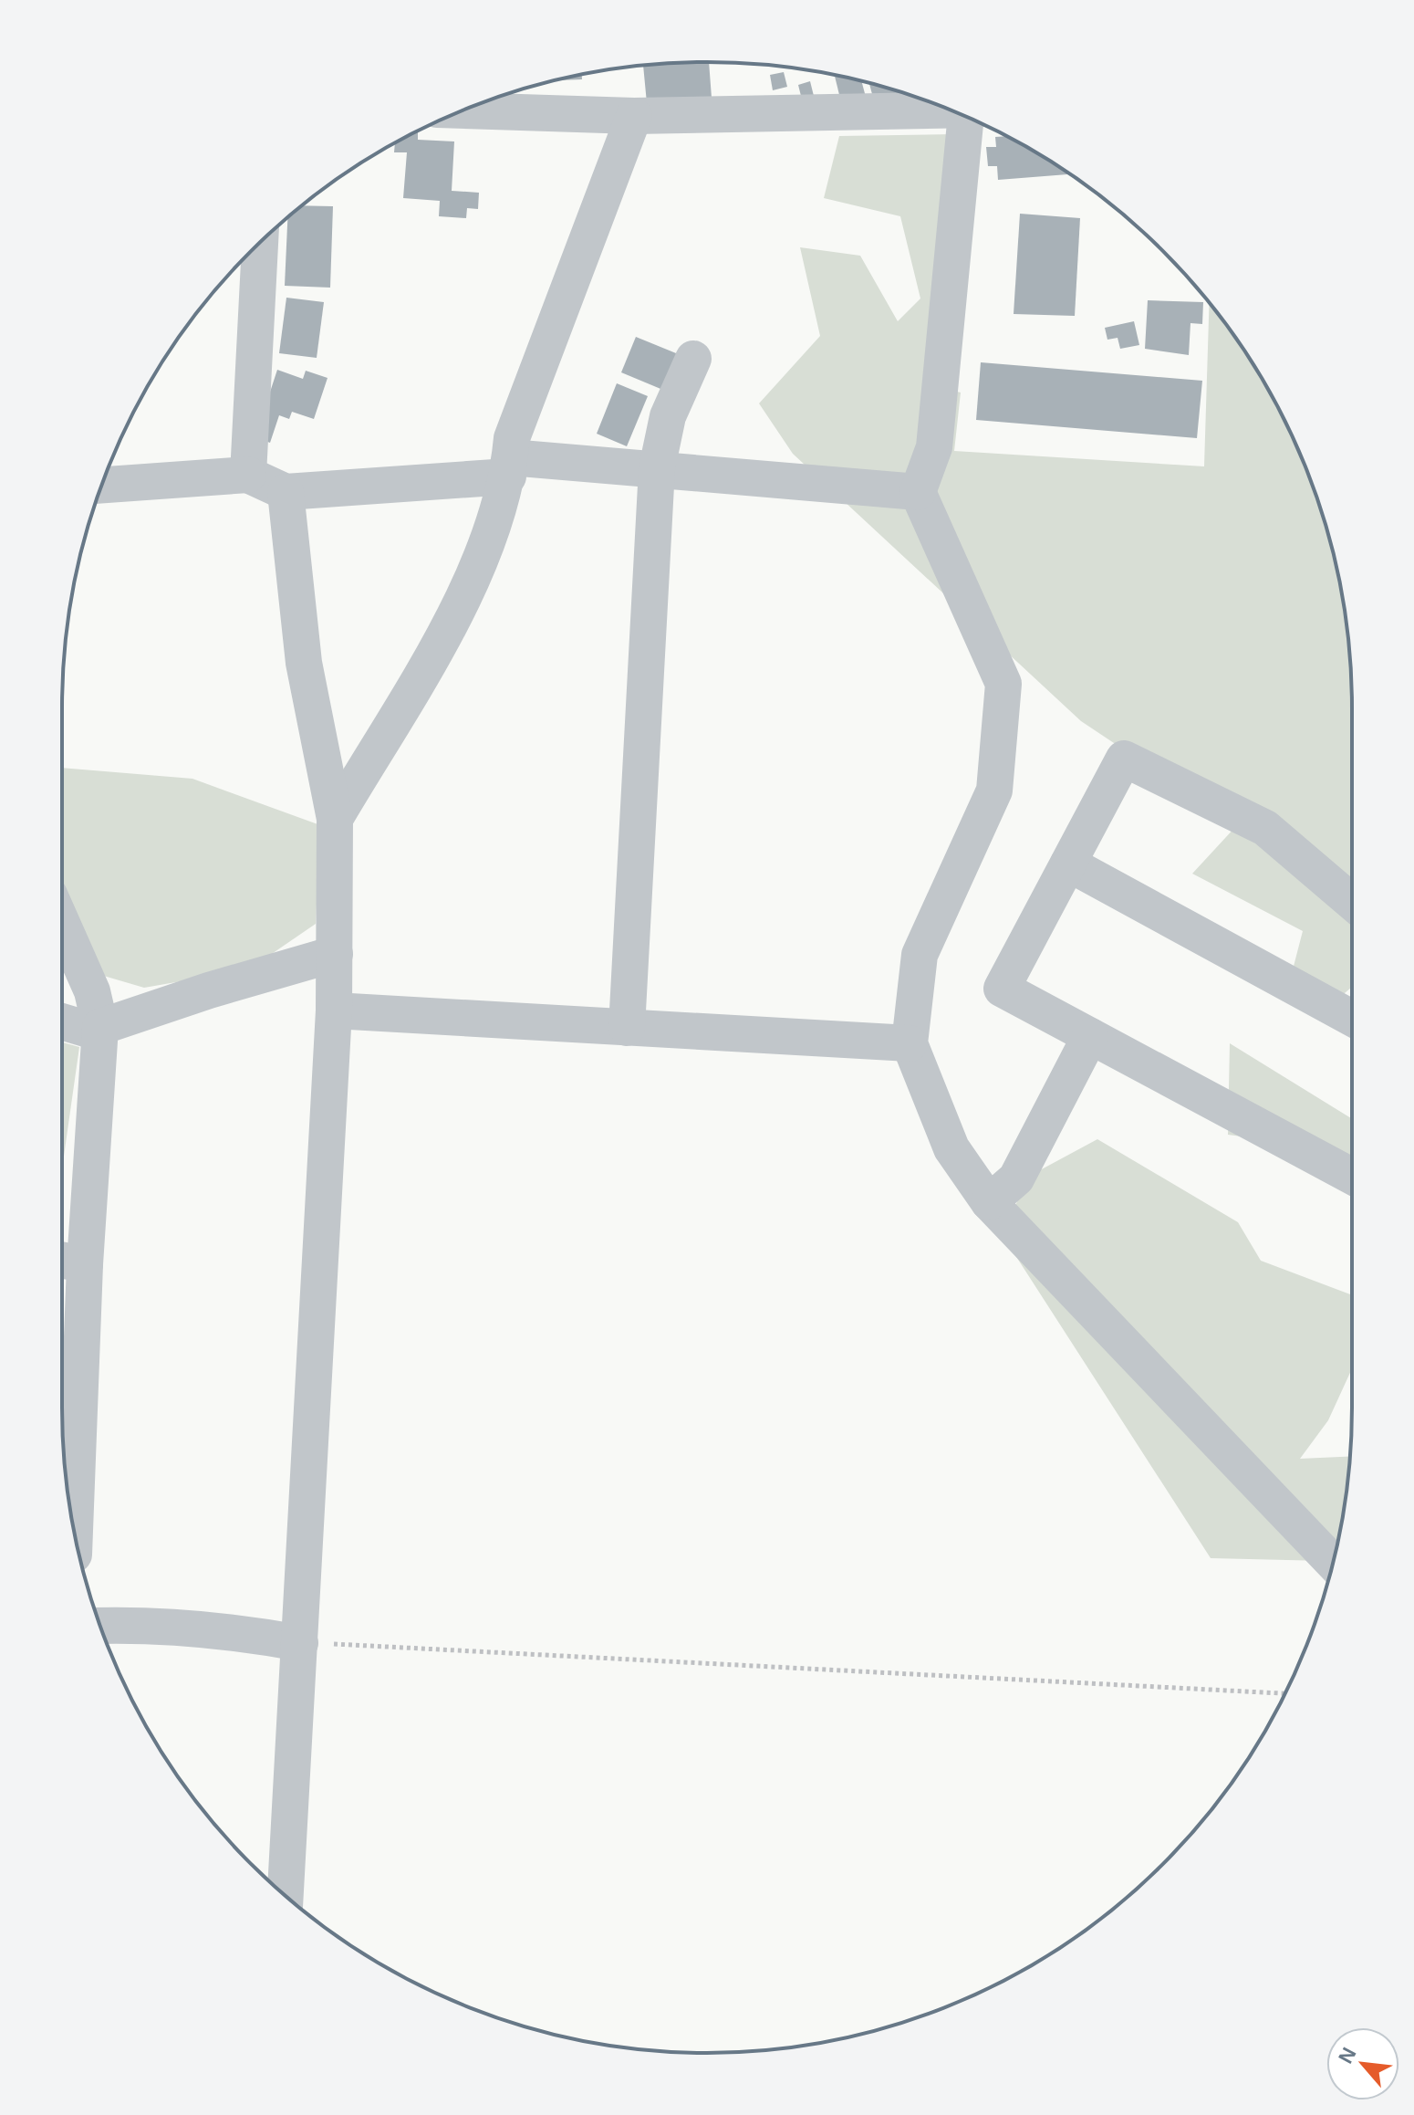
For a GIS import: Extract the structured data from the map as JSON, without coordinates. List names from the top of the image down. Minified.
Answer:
{"north":"top left"}
